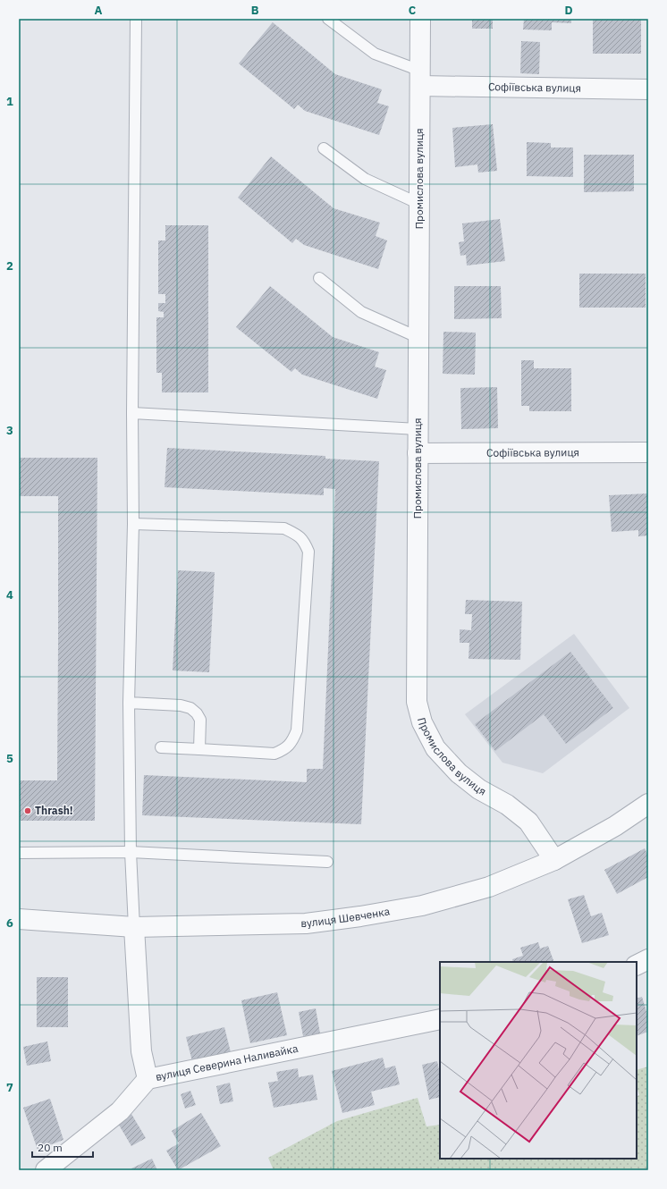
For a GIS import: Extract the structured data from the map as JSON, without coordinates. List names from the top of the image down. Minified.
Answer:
{"streets":{"street":["Софіївська вулиця","Промислова вулиця","вулиця Шевченка","вулиця Северина Наливайка"]},"crossings":[["Софіївська вулиця","Промислова вулиця"],["Промислова вулиця","вулиця Шевченка"]],"places":["Thrash!"],"scale_bar":"20 m","grid":{"columns":["A","B","C","D"],"rows":["1","2","3","4","5","6","7"]}}
